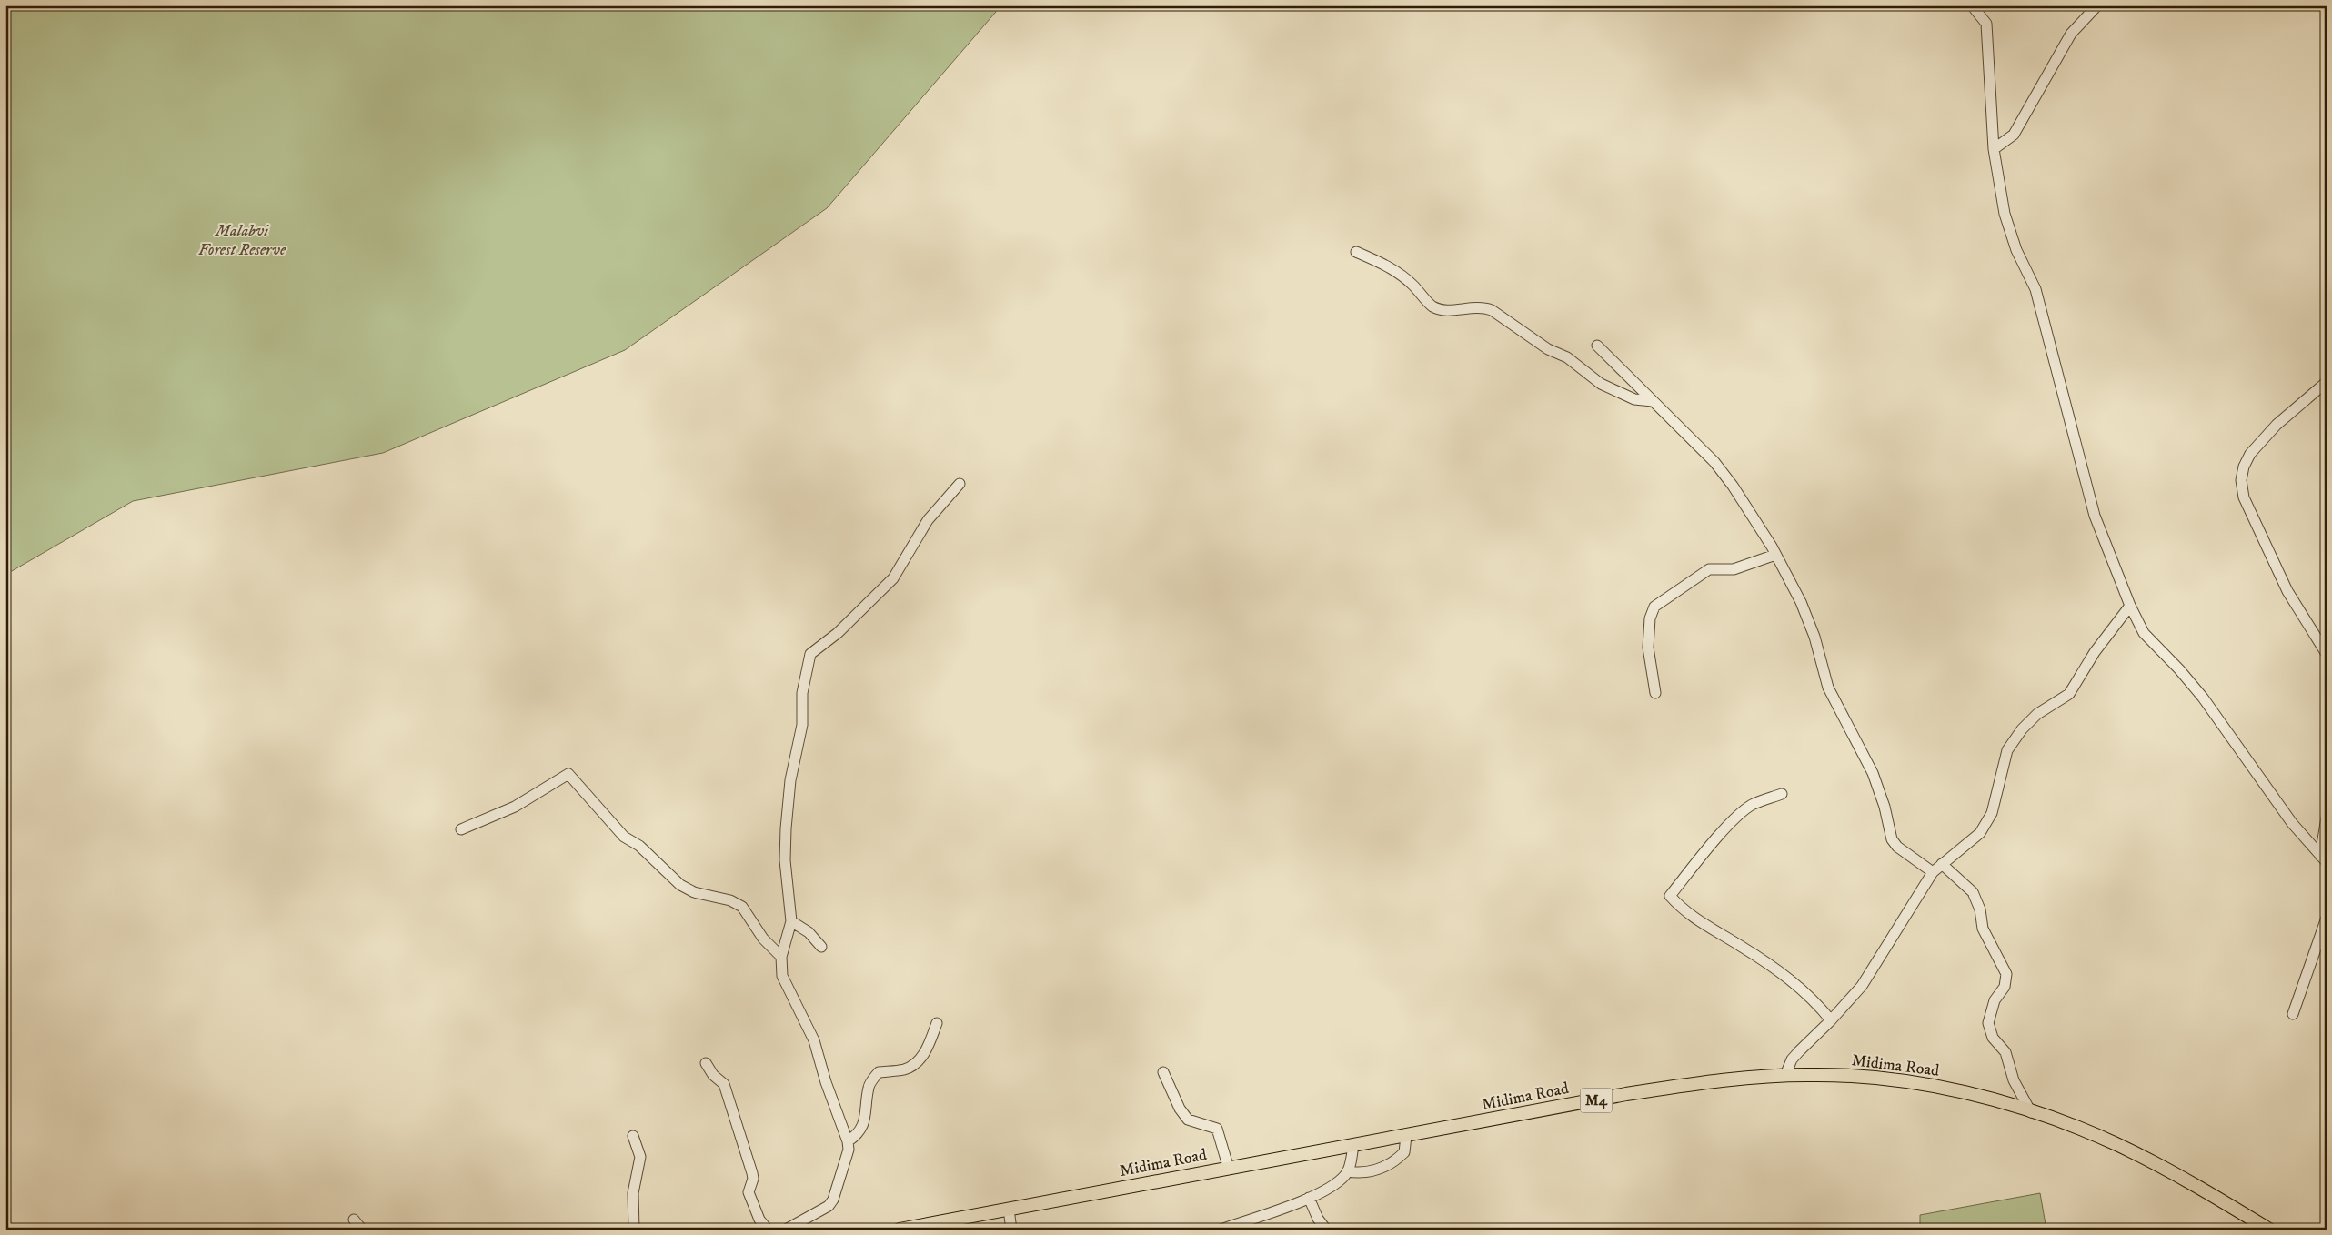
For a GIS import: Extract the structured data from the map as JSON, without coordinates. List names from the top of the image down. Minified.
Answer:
{"streets":{"main road":["Midima Road","M4"]},"parks":["Malabvi Forest Reserve"]}
